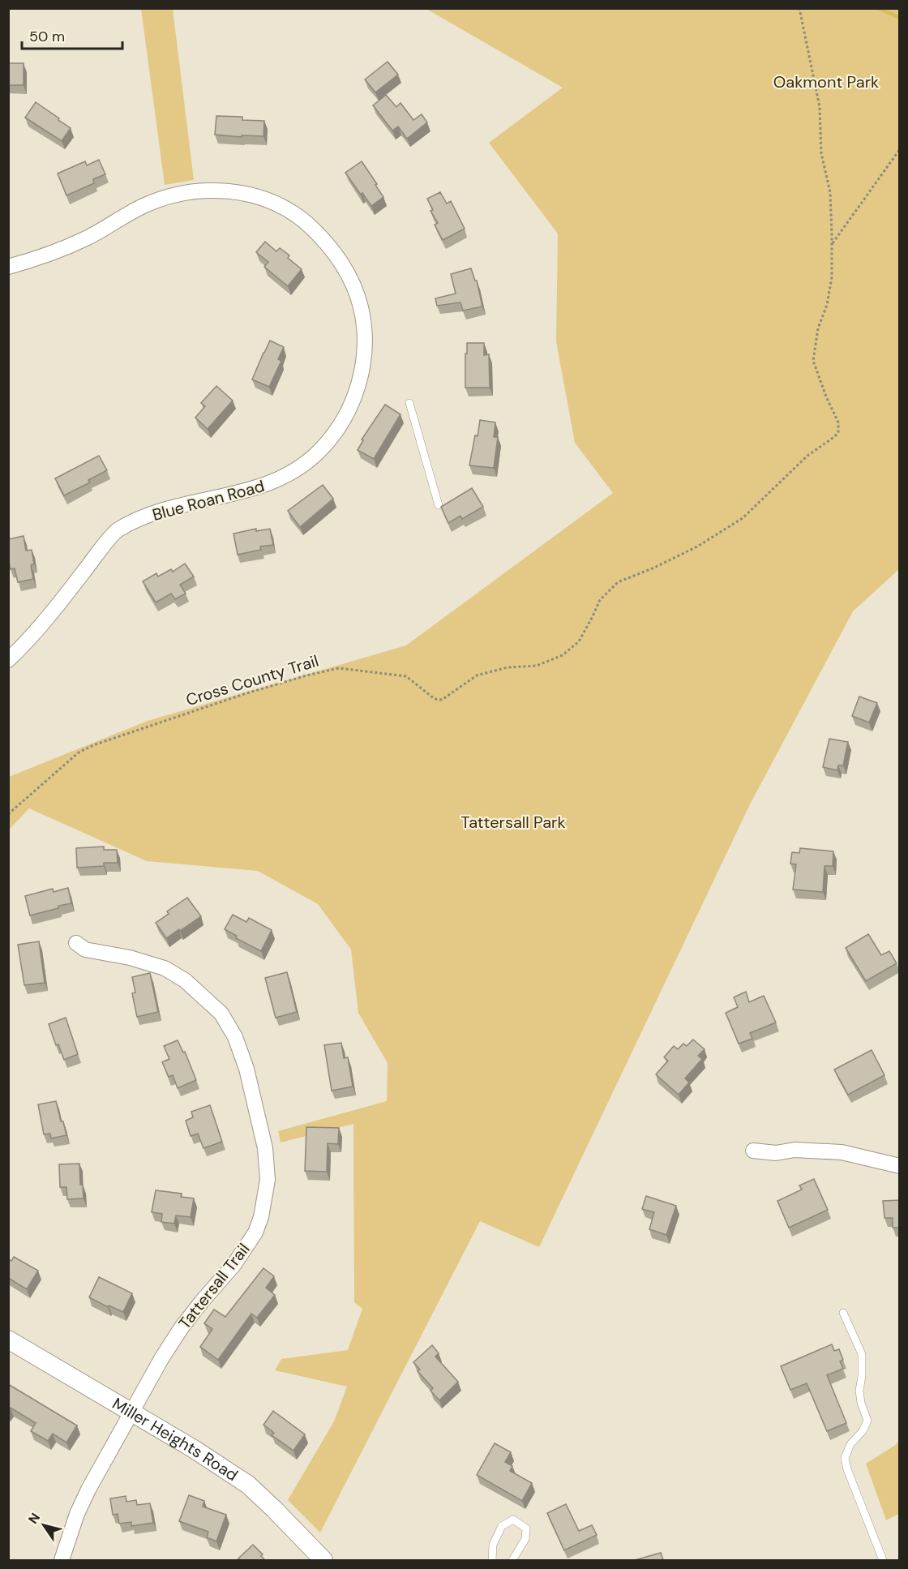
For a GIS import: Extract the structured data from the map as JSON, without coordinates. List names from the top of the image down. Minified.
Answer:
{"streets":{"street":["Blue Roan Road","Tattersall Trail","Miller Heights Road"],"path":["Cross County Trail"]},"crossings":[["Tattersall Trail","Miller Heights Road"]],"parks":["Oakmont Park","Tattersall Park"],"scale_bar":"50 m","north":"top left"}
